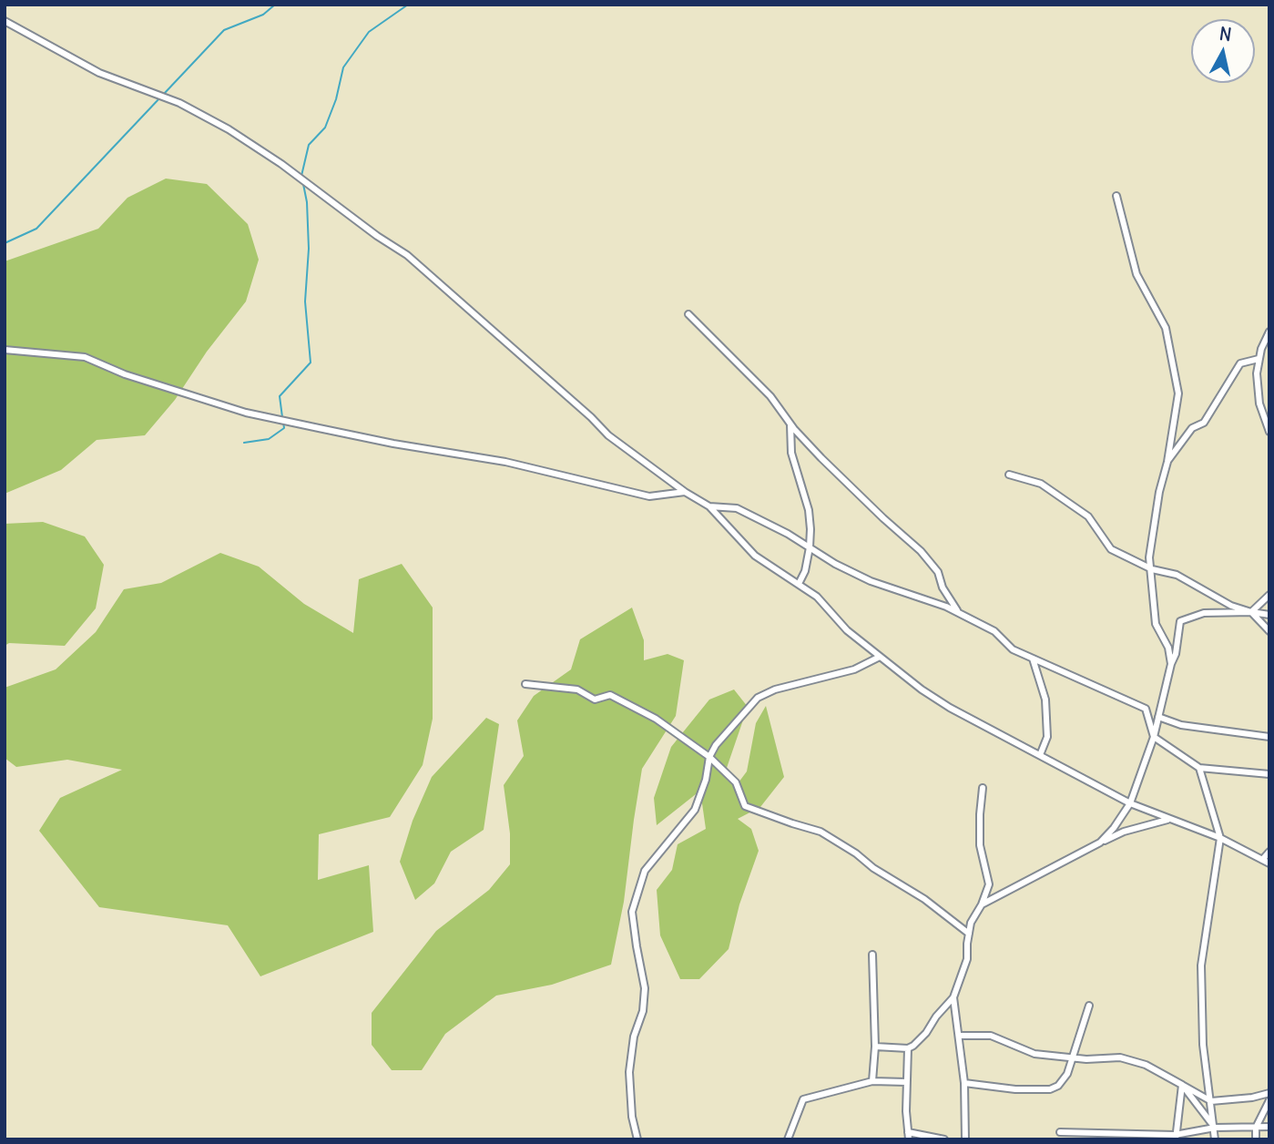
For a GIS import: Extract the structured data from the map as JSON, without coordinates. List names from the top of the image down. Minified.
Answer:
{"north":"top"}
